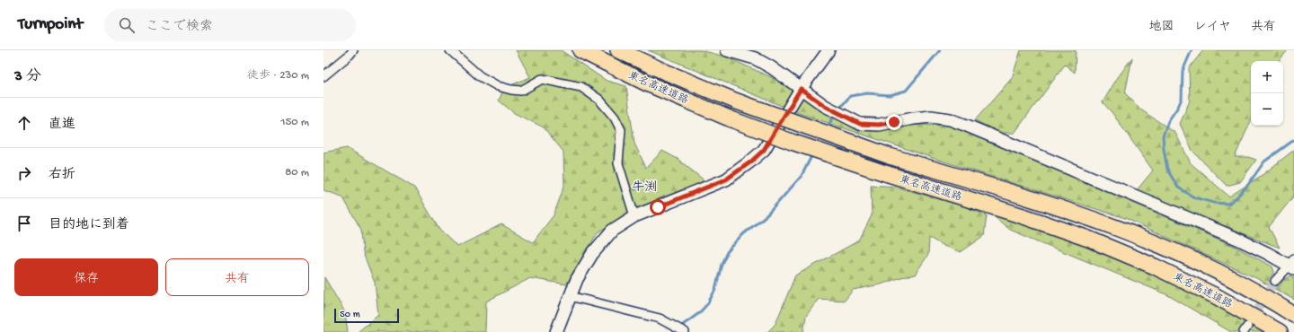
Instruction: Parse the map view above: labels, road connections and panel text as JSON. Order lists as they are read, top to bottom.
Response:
{
  "streets": {
    "highway": ["東名高速道路"]
  },
  "districts": ["牛渕"],
  "scale_bar": "50 m",
  "page": {
    "header": "Turnpoint",
    "search": "ここで検索",
    "nav": ["地図", "レイヤ", "共有"],
    "heading": ["3 分", "徒歩 · 230 m"],
    "map_buttons": ["+", "−"],
    "list": [
      ["直進", "150 m"],
      ["右折", "80 m"],
      "目的地に到着"
    ],
    "buttons": ["保存", "共有"],
    "scale": "50 m"
  }
}
